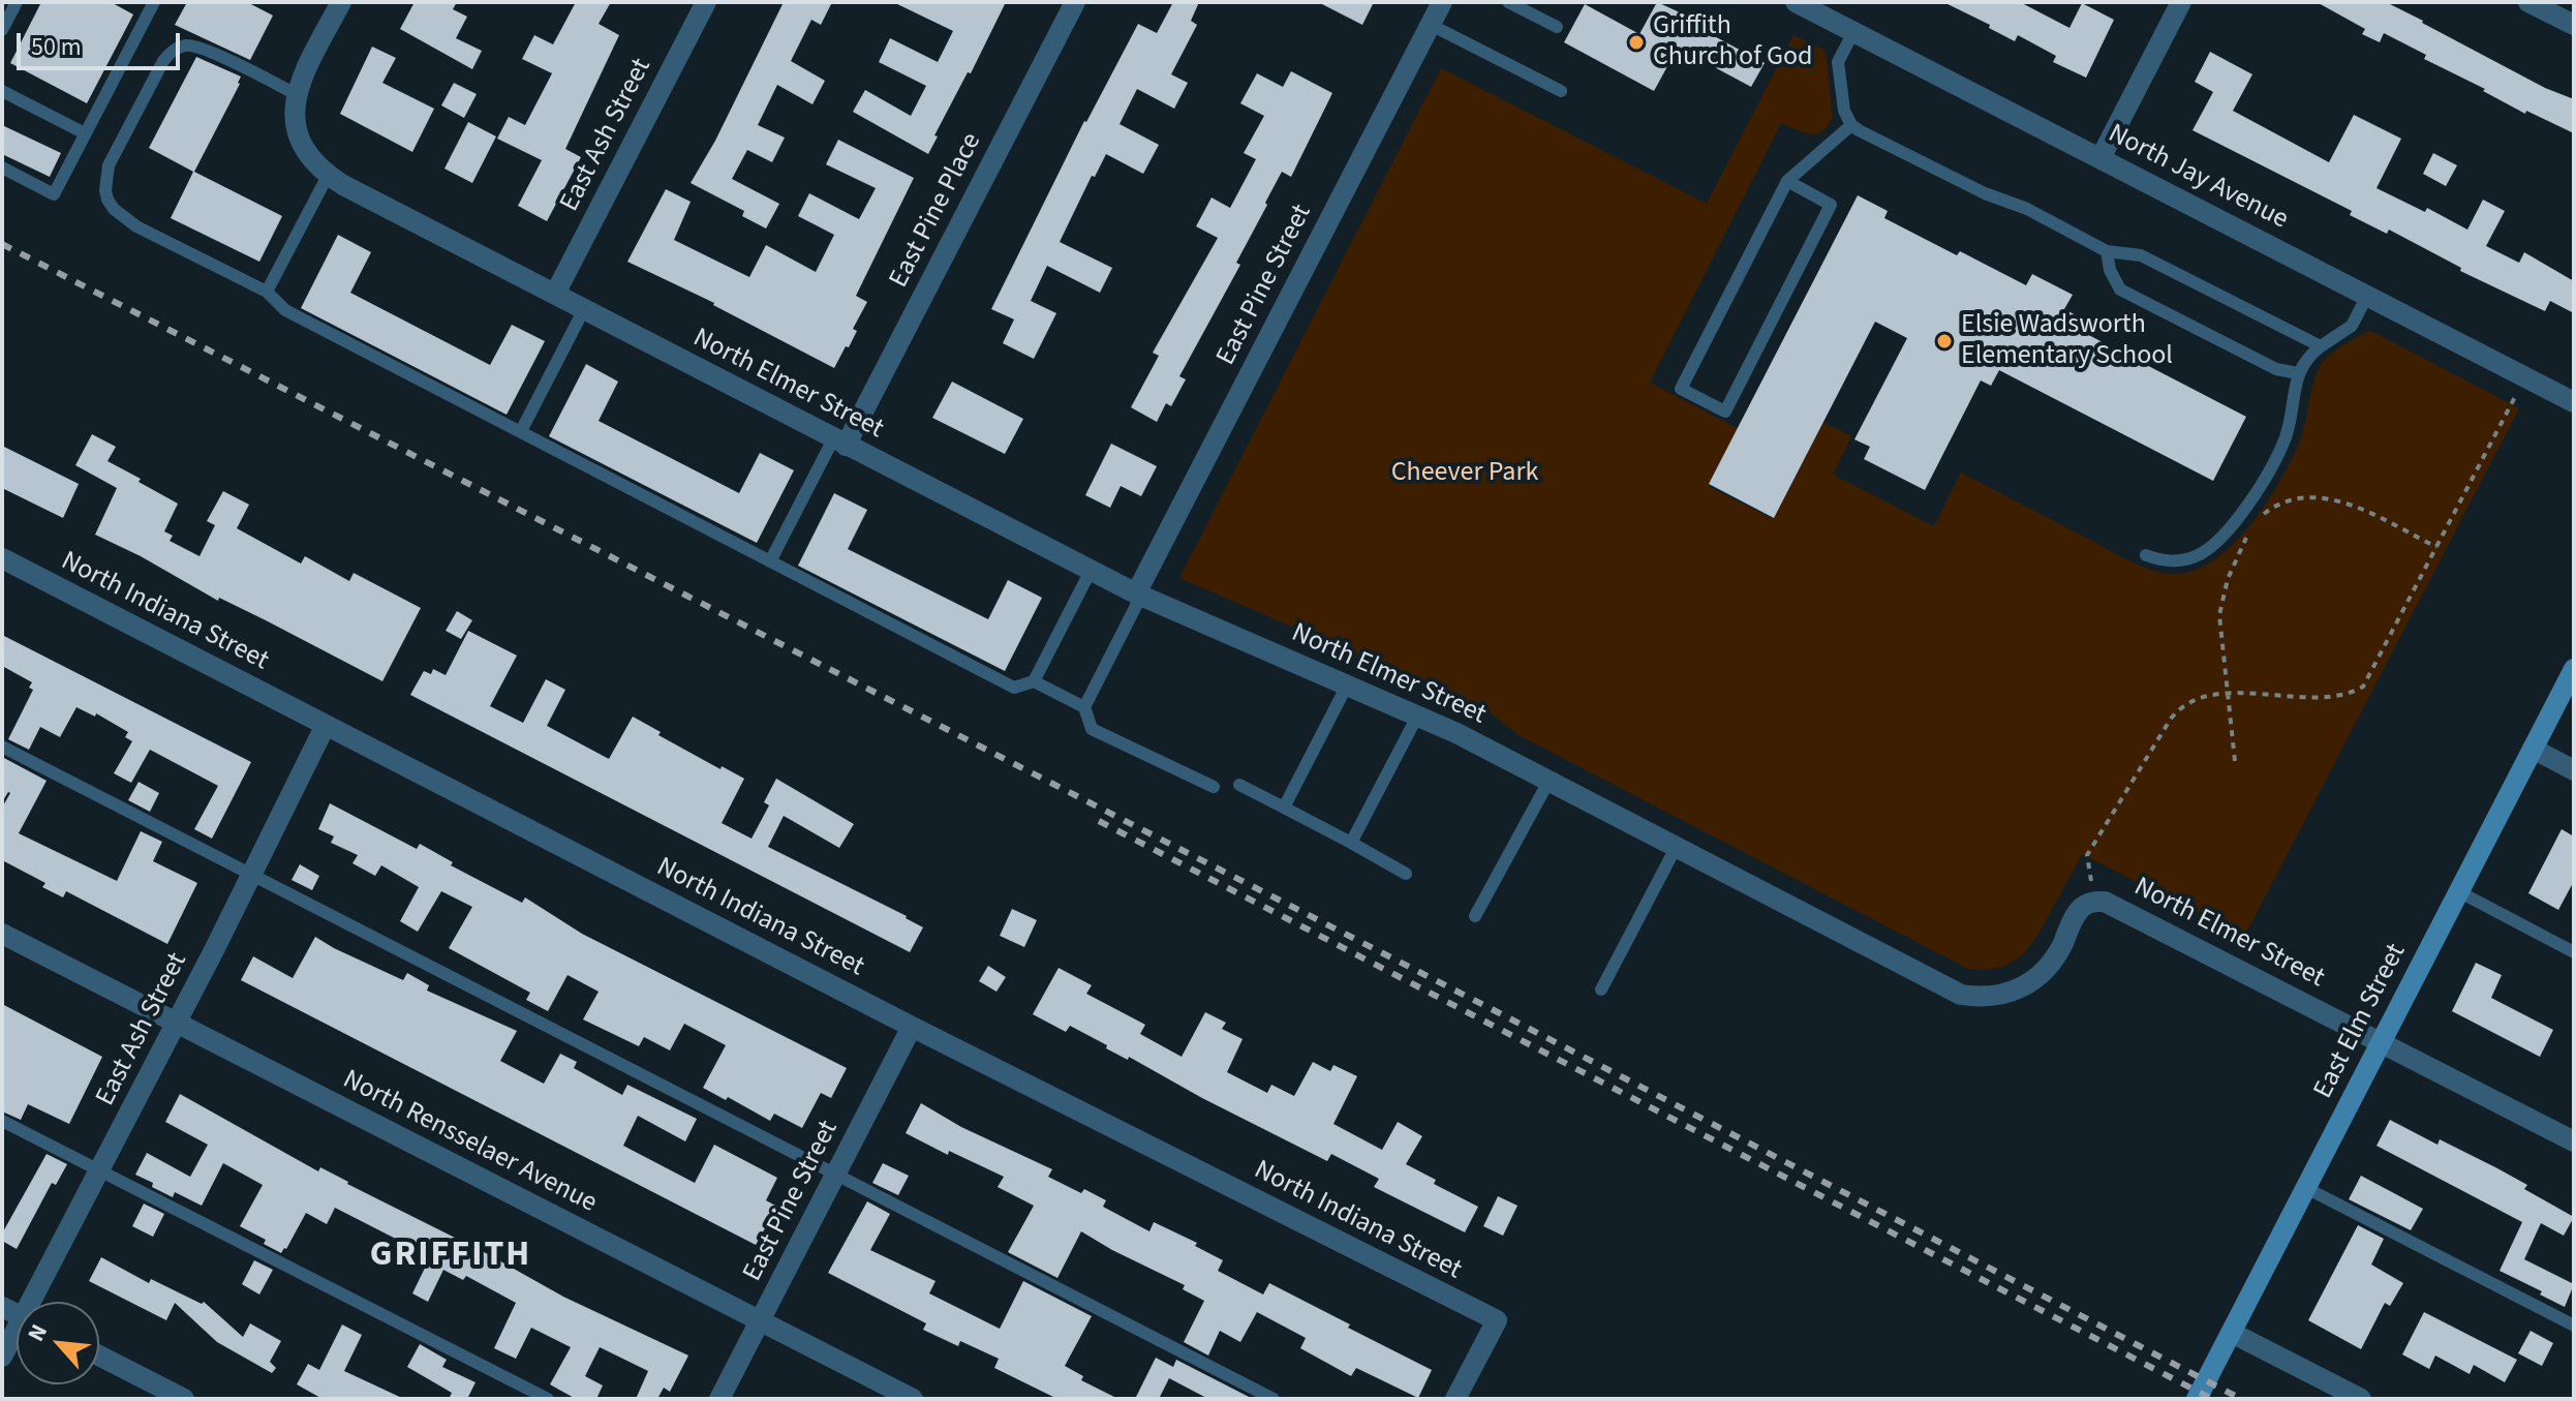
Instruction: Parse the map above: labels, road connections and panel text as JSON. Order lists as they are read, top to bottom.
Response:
{
  "streets": {
    "street": [
      "East Ash Street",
      "North Jay Avenue",
      "East Pine Place",
      "East Pine Street",
      "North Elmer Street",
      "North Indiana Street",
      "East Elm Street",
      "North Rensselaer Avenue"
    ]
  },
  "crossings": [
    ["East Ash Street", "North Elmer Street"],
    ["East Ash Street", "North Indiana Street"],
    ["East Ash Street", "North Rensselaer Avenue"],
    ["East Pine Place", "North Elmer Street"],
    ["East Pine Street", "North Elmer Street"],
    ["East Pine Street", "North Indiana Street"],
    ["East Pine Street", "North Rensselaer Avenue"],
    ["North Elmer Street", "East Elm Street"]
  ],
  "districts": ["GRIFFITH"],
  "parks": ["Cheever Park"],
  "places": ["Griffith Church of God", "Elsie Wadsworth Elementary School"],
  "scale_bar": "50 m",
  "north": "top left"
}
